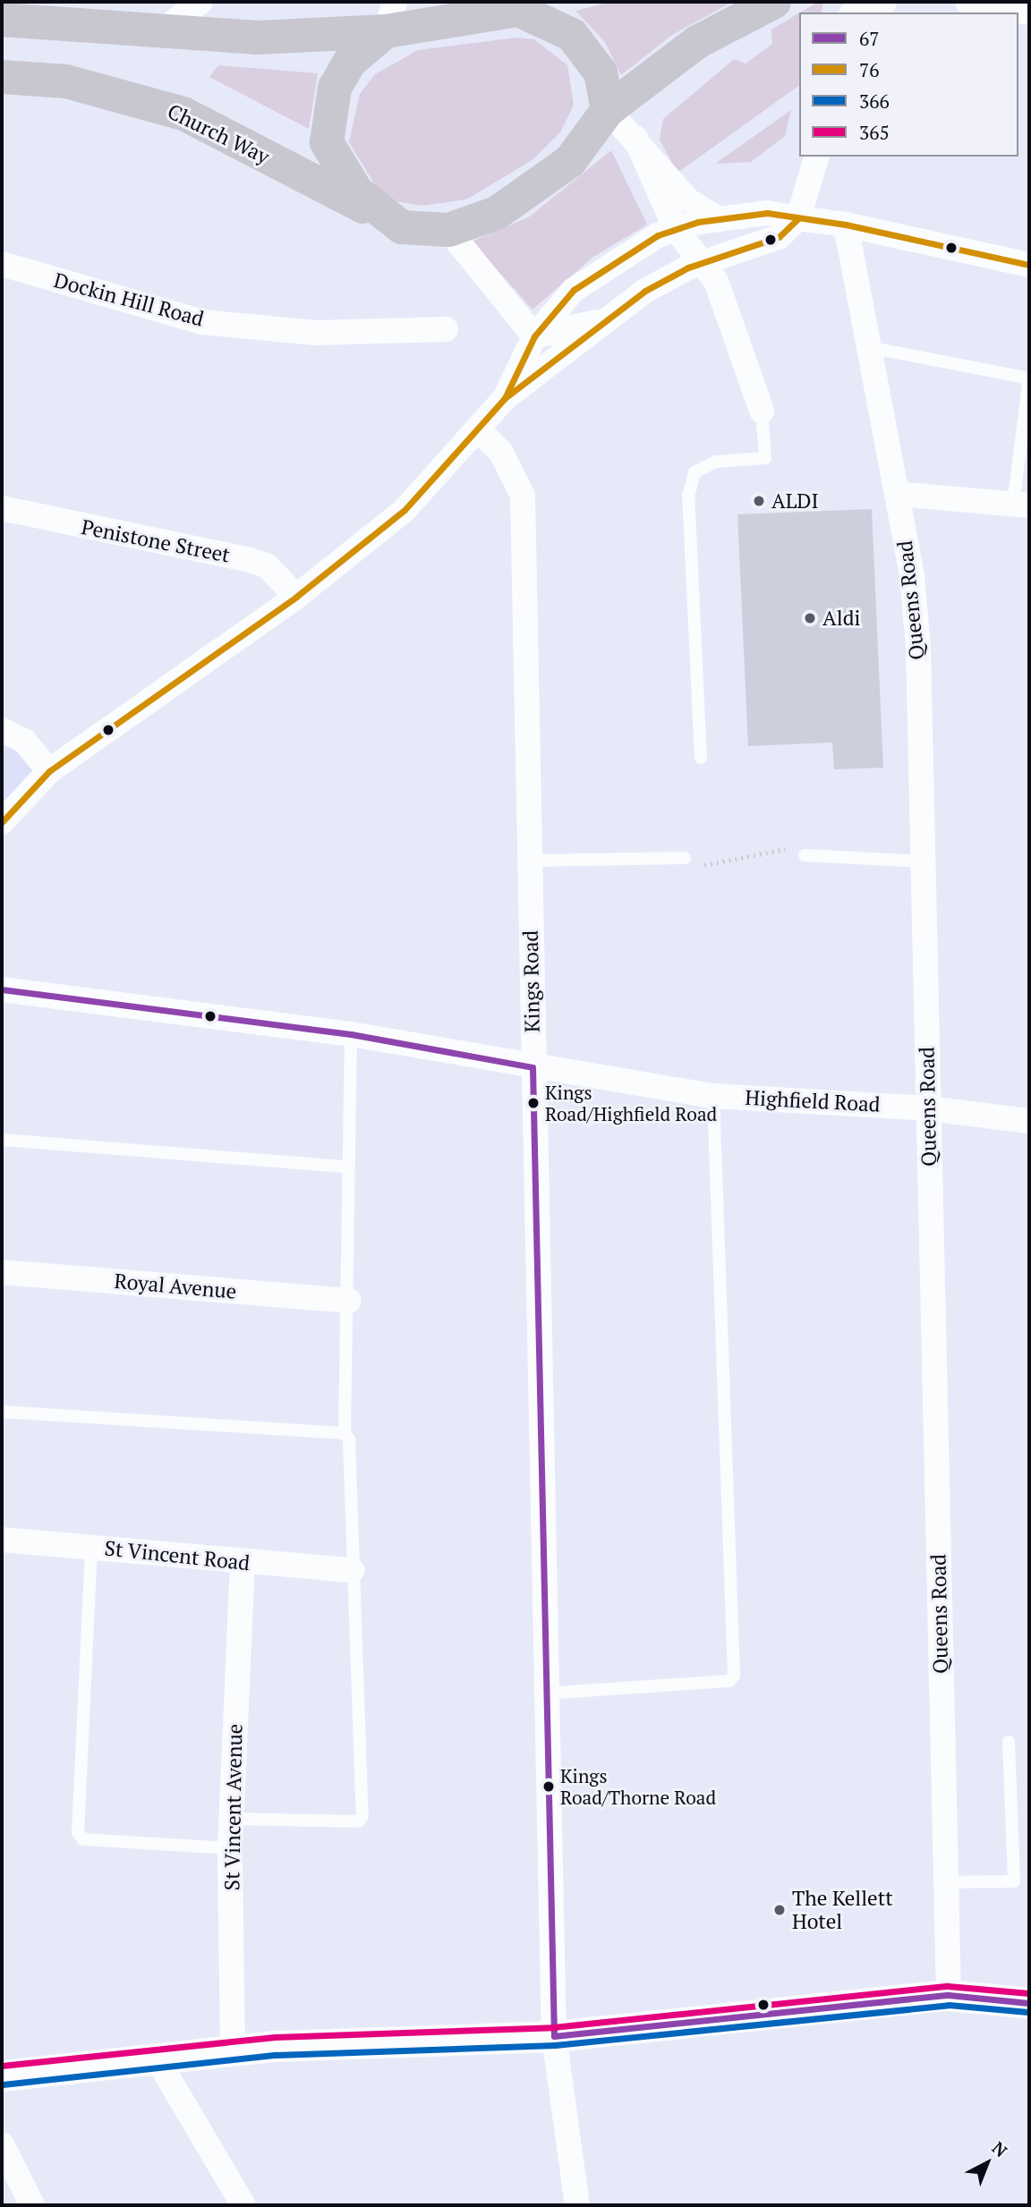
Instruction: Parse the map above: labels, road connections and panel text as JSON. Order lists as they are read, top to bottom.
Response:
{
  "streets": {
    "highway": ["Church Way"],
    "street": [
      "Dockin Hill Road",
      "Penistone Street",
      "Queens Road",
      "Kings Road",
      "Highfield Road",
      "Royal Avenue",
      "St Vincent Road",
      "St Vincent Avenue"
    ]
  },
  "crossings": [
    ["Queens Road", "Highfield Road"],
    ["Kings Road", "Highfield Road"],
    ["St Vincent Road", "St Vincent Avenue"]
  ],
  "places": [
    "ALDI",
    "Aldi",
    "Kings Road/Highfield Road",
    "Kings Road/Thorne Road",
    "The Kellett Hotel"
  ],
  "lines": [
    "transit line 76",
    "transit line 67",
    "transit line 365",
    "transit line 366"
  ],
  "legend": [
    "67",
    "76",
    "366",
    "365"
  ],
  "north": "top right"
}
